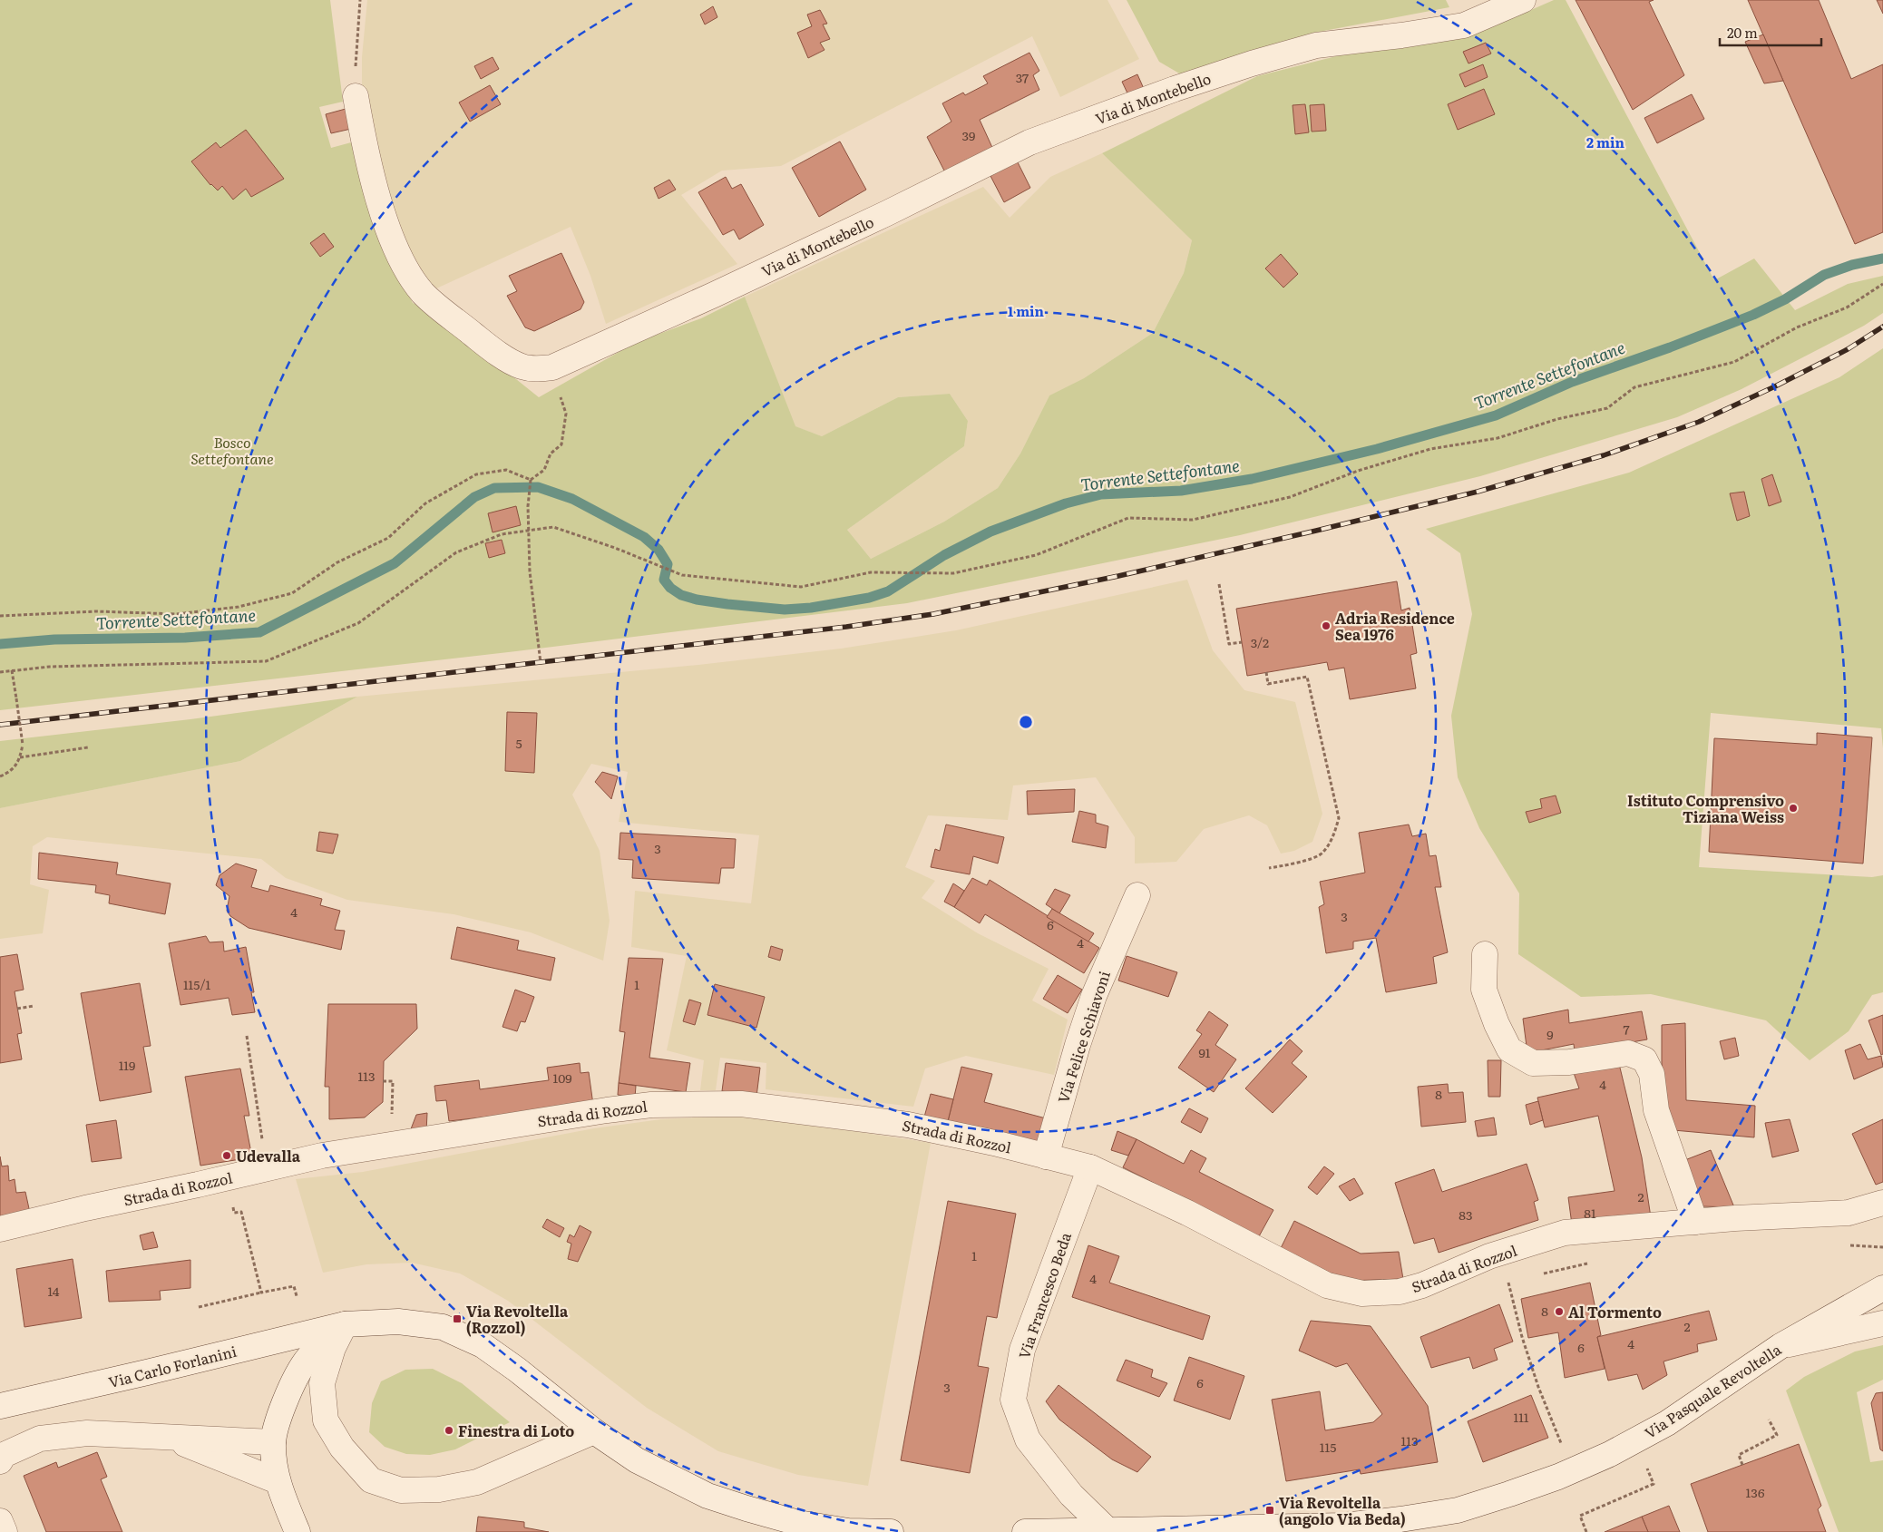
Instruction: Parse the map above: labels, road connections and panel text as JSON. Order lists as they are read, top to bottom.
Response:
{
  "streets": {
    "street": [
      "Via di Montebello",
      "Via Felice Schiavoni",
      "Strada di Rozzol",
      "Via Francesco Beda",
      "Via Carlo Forlanini",
      "Via Pasquale Revoltella"
    ]
  },
  "crossings": [
    ["Via Felice Schiavoni", "Strada di Rozzol"],
    ["Strada di Rozzol", "Via Francesco Beda"],
    ["Via Francesco Beda", "Via Pasquale Revoltella"]
  ],
  "water": ["Torrente Settefontane"],
  "parks": ["Bosco Settefontane"],
  "places": {
    "other": [
      "Adria Residence Sea 1976",
      "Istituto Comprensivo Tiziana Weiss",
      "Udevalla",
      "Al Tormento",
      "Finestra di Loto"
    ],
    "transit": ["Via Revoltella (Rozzol)", "Via Revoltella (angolo Via Beda)"]
  },
  "house_numbers": [
    "37",
    "39",
    "3/2",
    "5",
    "3",
    "4",
    "3",
    "6",
    "4",
    "115/1",
    "1",
    "7",
    "9",
    "91",
    "119",
    "113",
    "109",
    "4",
    "8",
    "2",
    "81",
    "83",
    "1",
    "4",
    "14",
    "8",
    "2",
    "4",
    "6",
    "6",
    "3",
    "111",
    "113",
    "115",
    "136"
  ],
  "scale_bar": "20 m",
  "rings": ["2 min", "1 min"]
}
